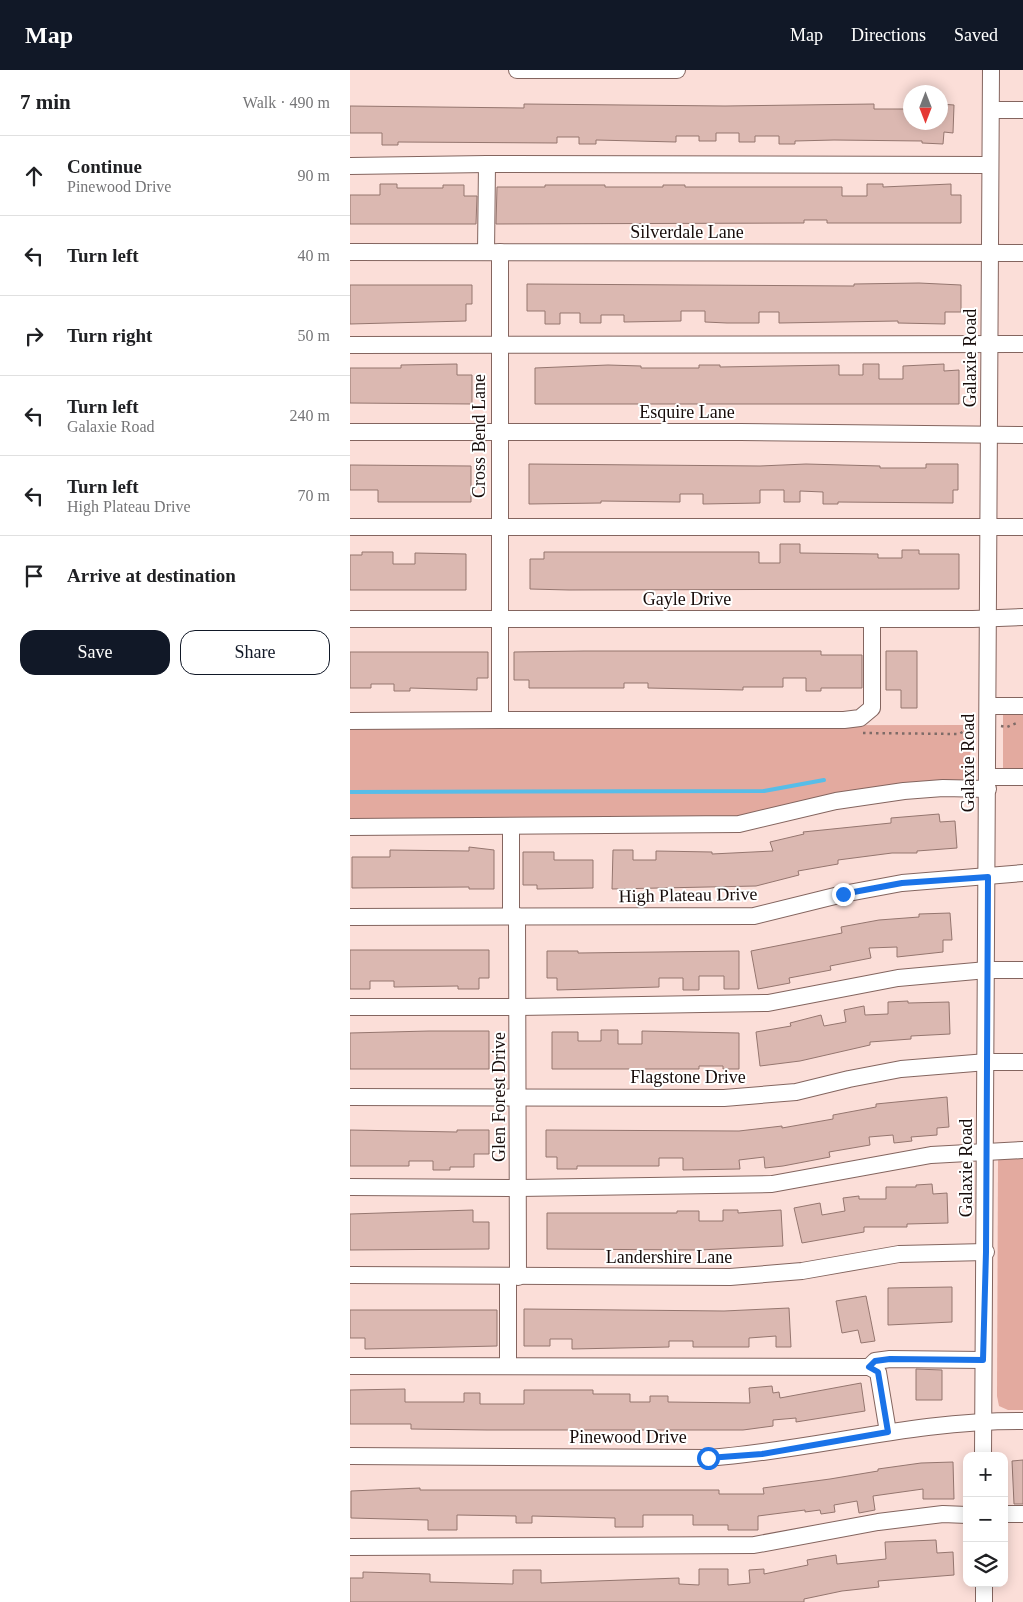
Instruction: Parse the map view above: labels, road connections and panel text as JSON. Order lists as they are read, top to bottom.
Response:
{
  "streets": {
    "street": [
      "Silverdale Lane",
      "Galaxie Road",
      "Esquire Lane",
      "Cross Bend Lane",
      "Gayle Drive",
      "High Plateau Drive",
      "Flagstone Drive",
      "Glen Forest Drive",
      "Landershire Lane",
      "Pinewood Drive"
    ]
  },
  "crossings": [
    ["Silverdale Lane", "Galaxie Road"],
    ["Silverdale Lane", "Cross Bend Lane"],
    ["Galaxie Road", "Esquire Lane"],
    ["Galaxie Road", "Gayle Drive"],
    ["Galaxie Road", "High Plateau Drive"],
    ["Galaxie Road", "Flagstone Drive"],
    ["Galaxie Road", "Landershire Lane"],
    ["Galaxie Road", "Pinewood Drive"],
    ["Esquire Lane", "Cross Bend Lane"],
    ["Cross Bend Lane", "Gayle Drive"],
    ["High Plateau Drive", "Glen Forest Drive"],
    ["Flagstone Drive", "Glen Forest Drive"],
    ["Glen Forest Drive", "Landershire Lane"]
  ],
  "north": "bottom",
  "page": {
    "header": "Map",
    "nav": ["Map", "Directions", "Saved"],
    "heading": ["7 min", "Walk · 490 m"],
    "list": [
      ["Continue", "Pinewood Drive", "90 m"],
      ["Turn left", "40 m"],
      ["Turn right", "50 m"],
      ["Turn left", "Galaxie Road", "240 m"],
      ["Turn left", "High Plateau Drive", "70 m"],
      "Arrive at destination"
    ],
    "buttons": ["Save", "Share"],
    "map_buttons": ["+", "−"]
  }
}
